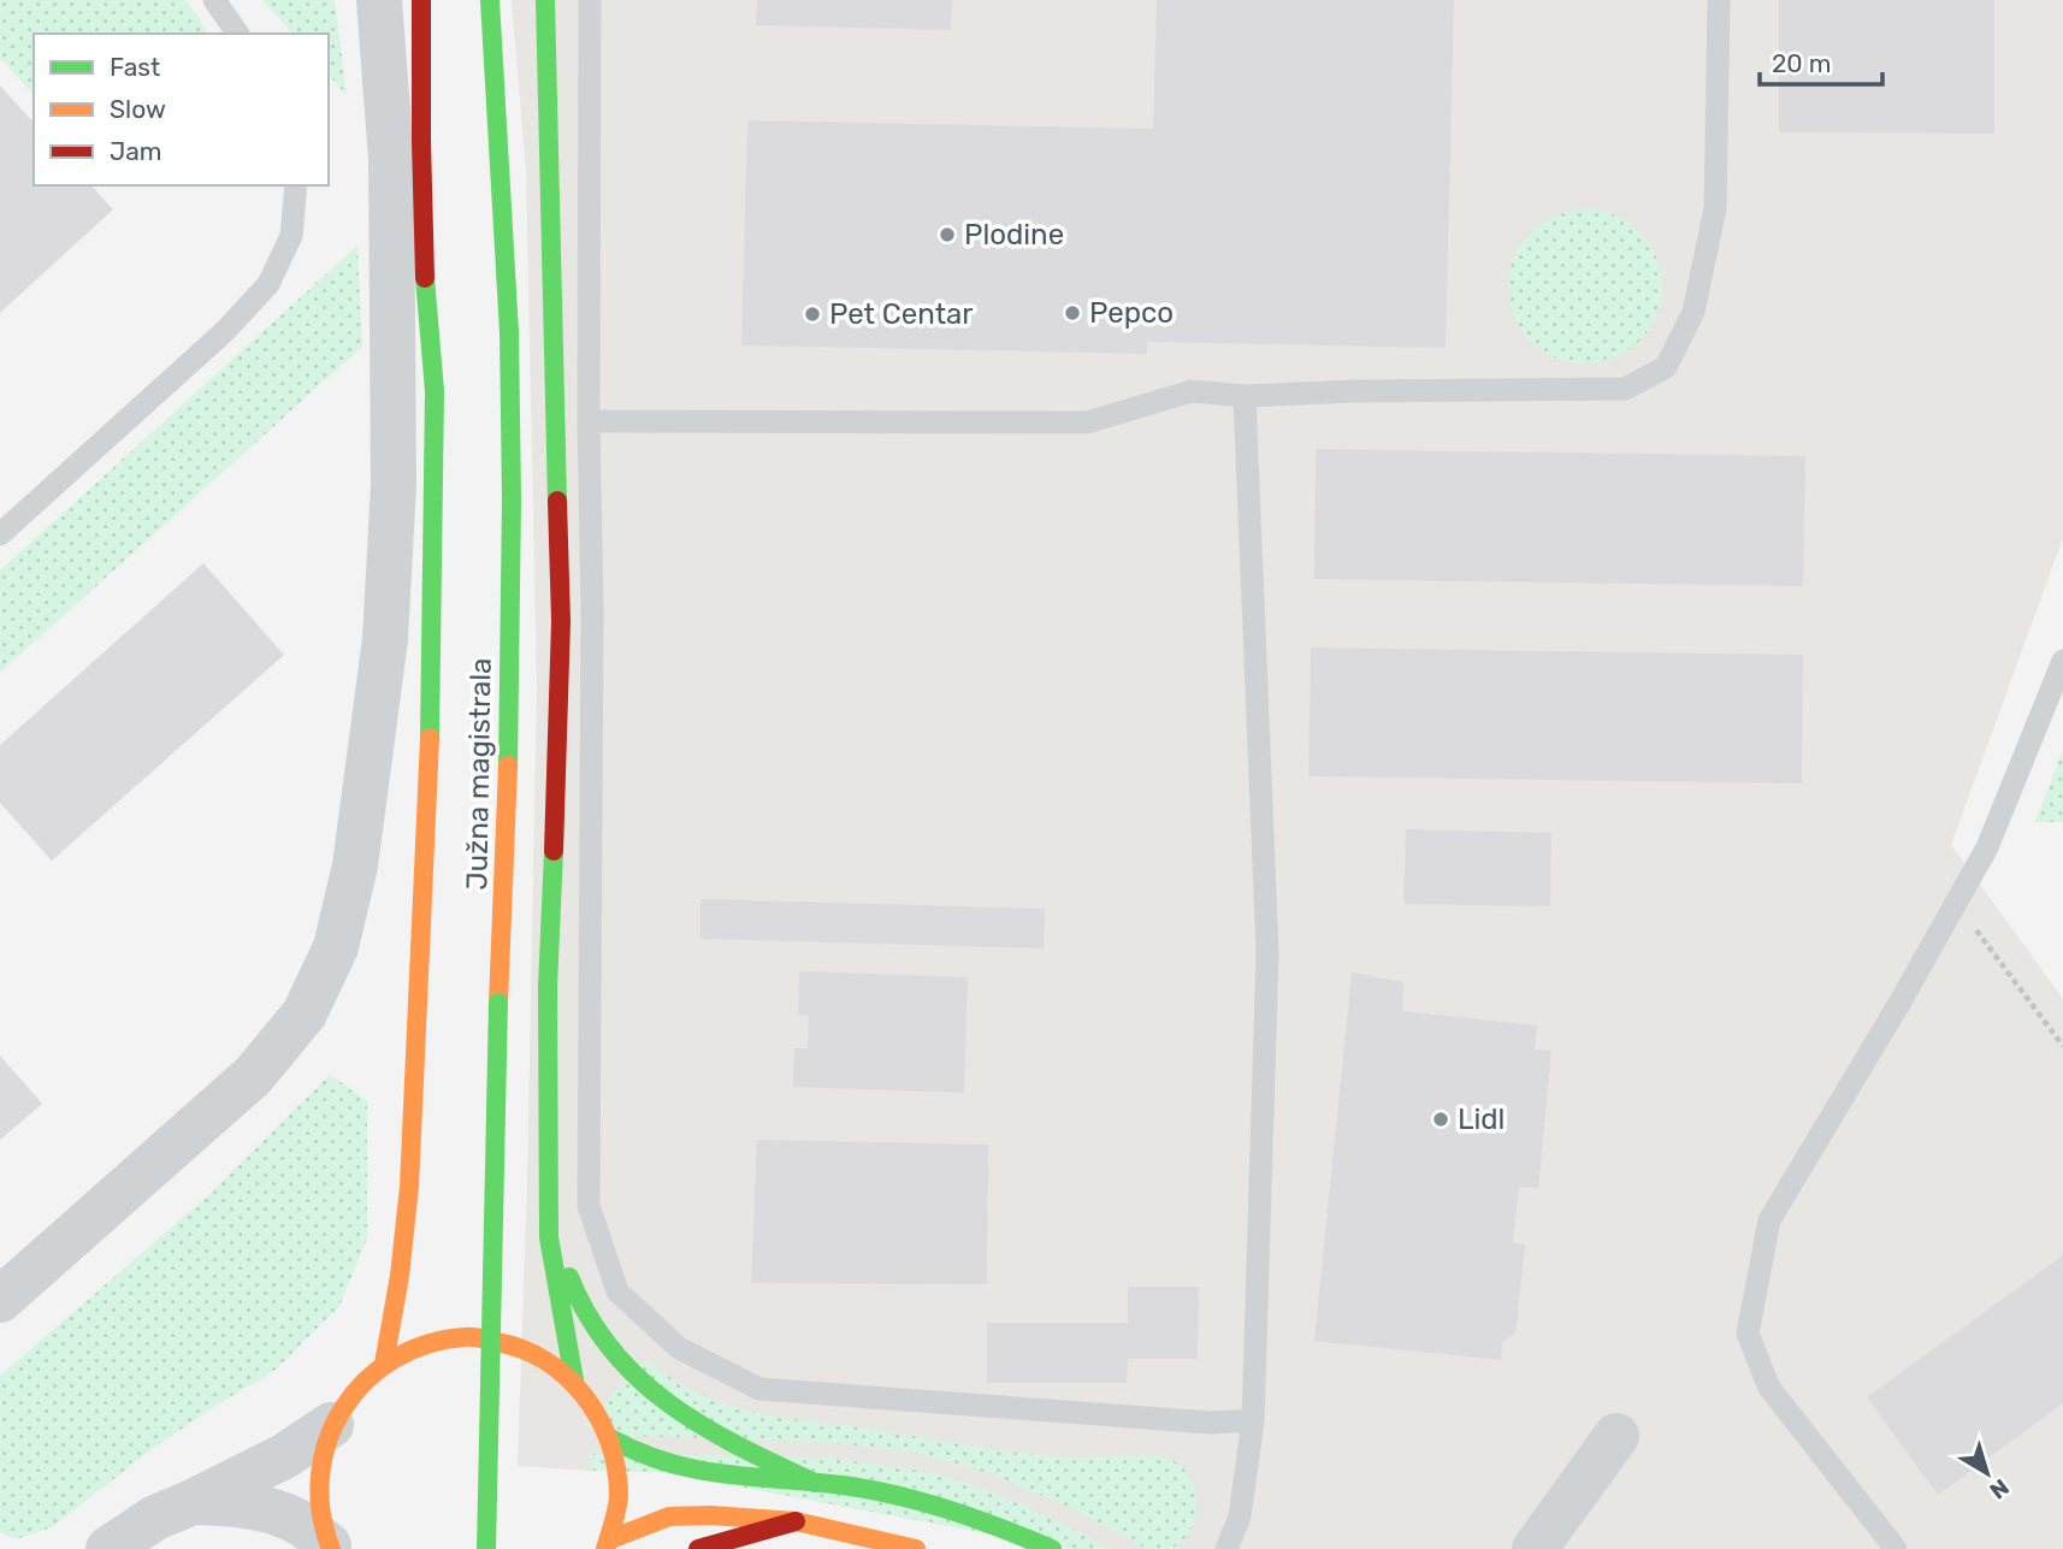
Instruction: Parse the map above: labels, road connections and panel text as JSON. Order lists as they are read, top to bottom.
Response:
{
  "streets": {
    "main road": ["Južna magistrala"]
  },
  "places": [
    "Plodine",
    "Pepco",
    "Pet Centar",
    "Lidl"
  ],
  "legend": ["Fast", "Slow", "Jam"],
  "scale_bar": "20 m",
  "north": "bottom right"
}
